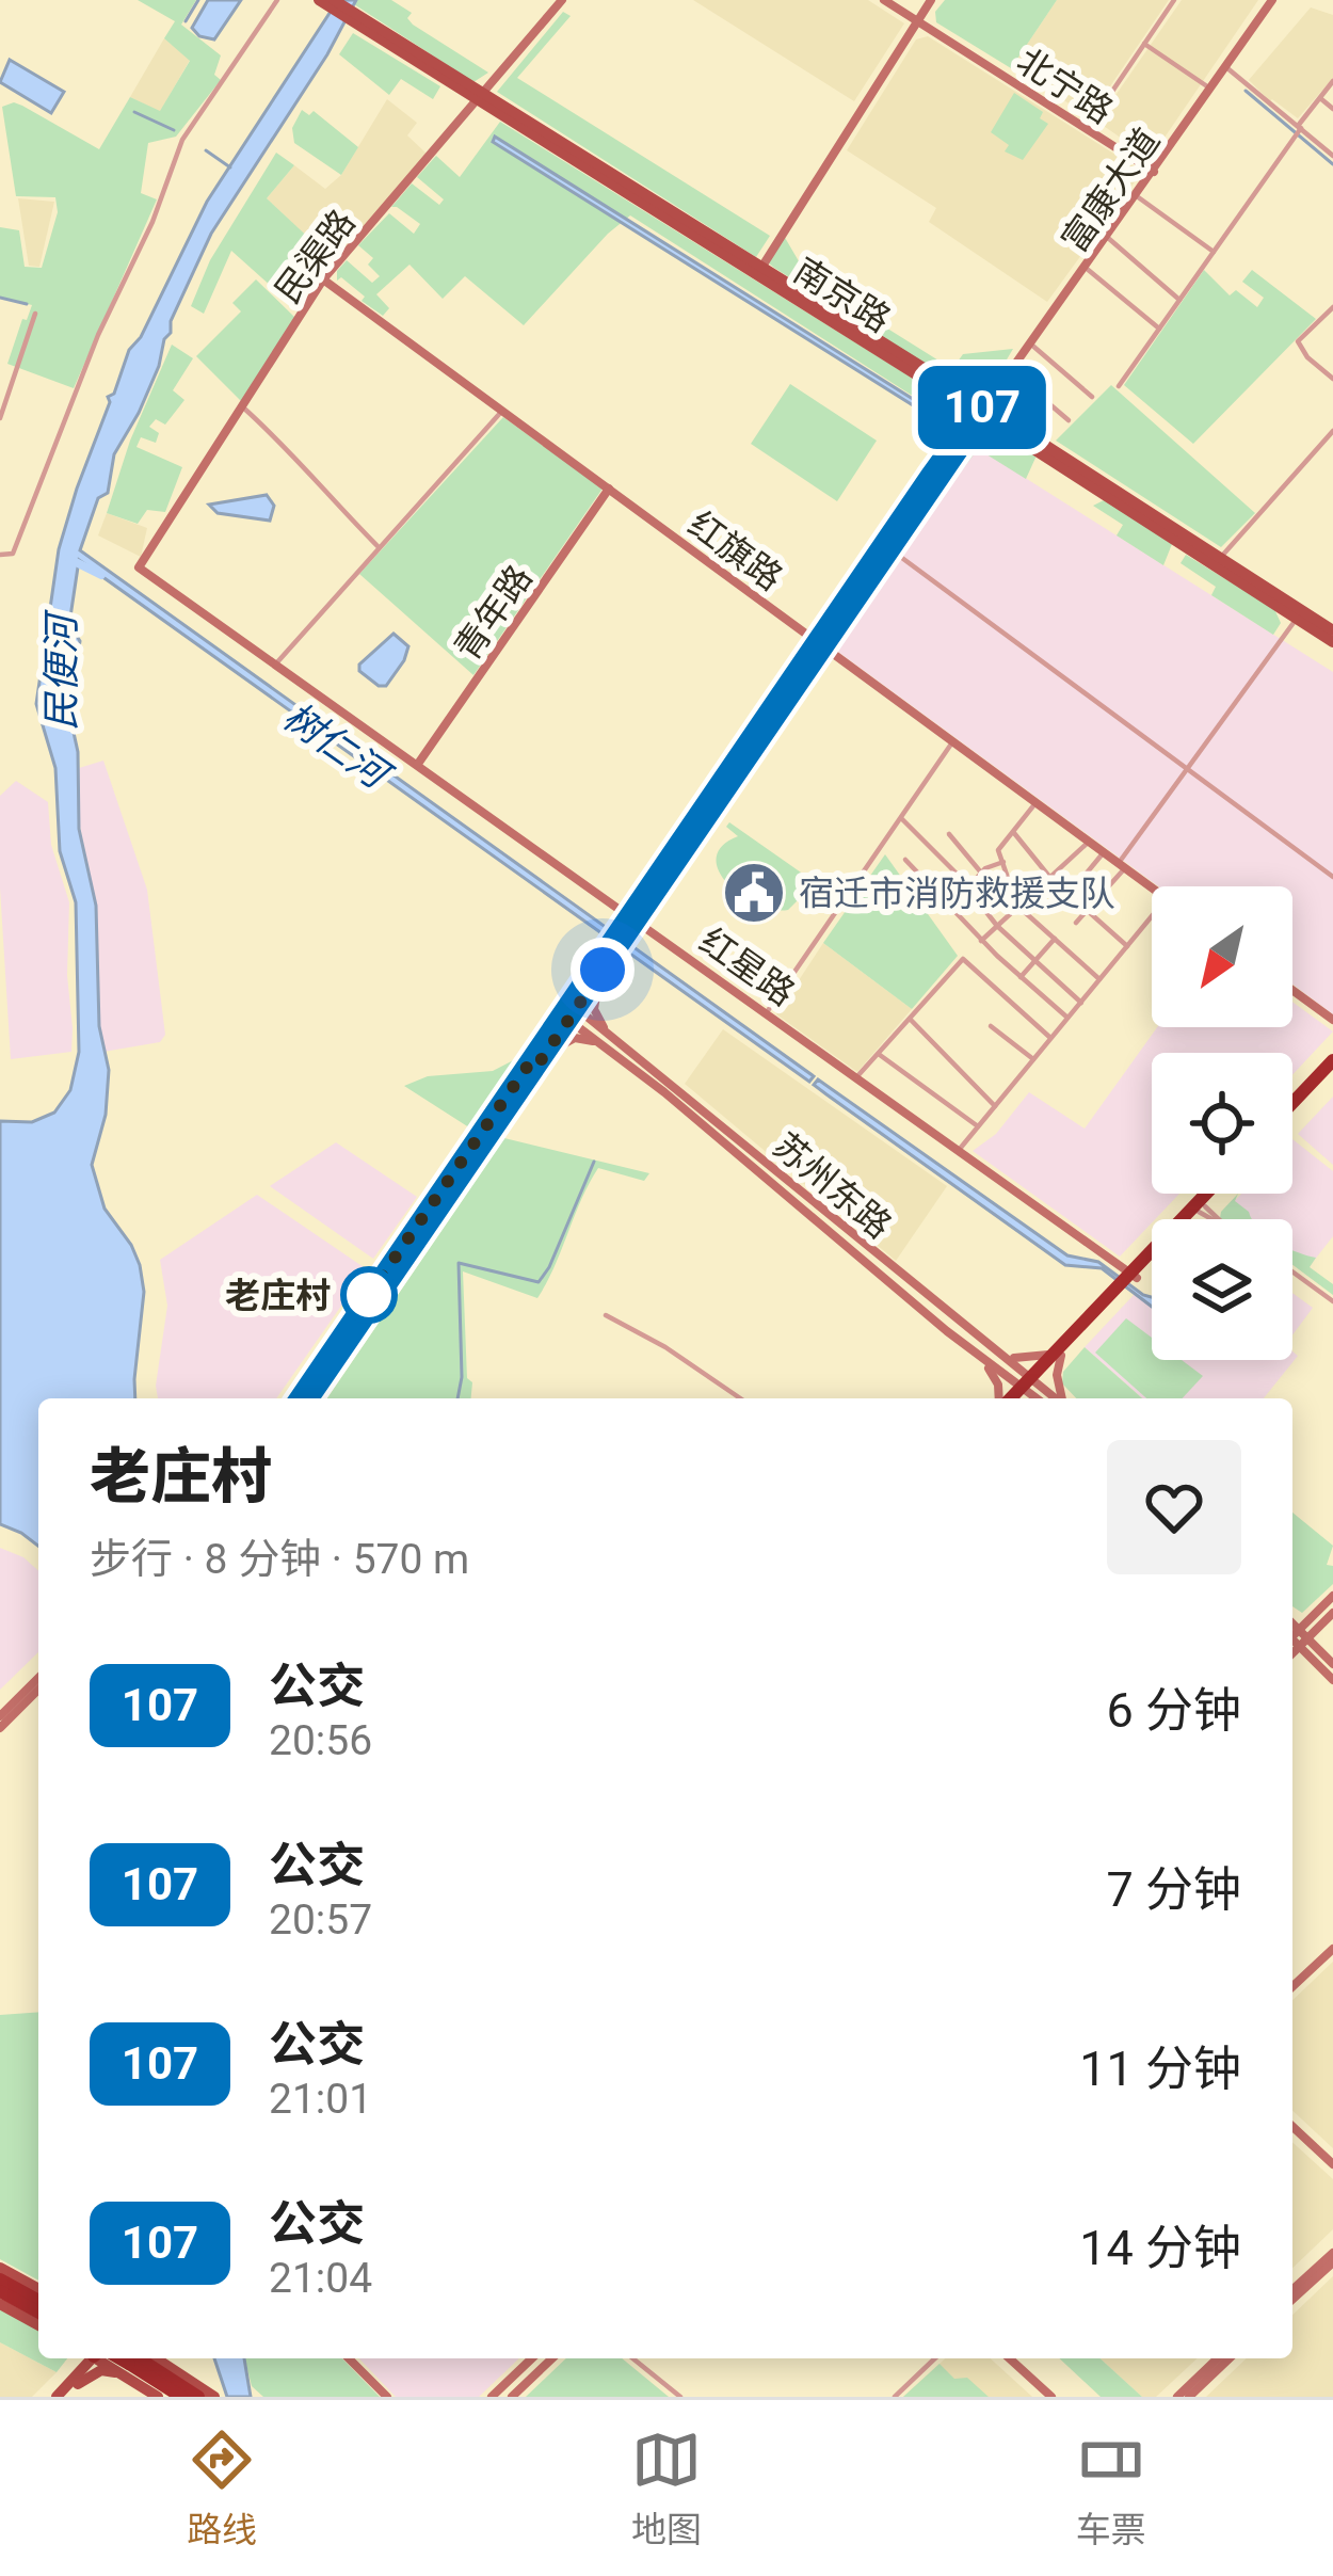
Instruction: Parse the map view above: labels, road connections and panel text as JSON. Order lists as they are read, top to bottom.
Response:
{
  "streets": {
    "main road": ["南京路"],
    "street": [
      "北宁路",
      "富康大道",
      "民渠路",
      "红旗路",
      "青年路",
      "红星路",
      "苏州东路"
    ]
  },
  "crossings": [
    ["北宁路", "富康大道"],
    ["富康大道", "南京路"],
    ["富康大道", "红旗路"],
    ["富康大道", "红星路"],
    ["富康大道", "苏州东路"],
    ["民渠路", "南京路"],
    ["民渠路", "红旗路"],
    ["民渠路", "红星路"],
    ["红旗路", "青年路"],
    ["青年路", "红星路"]
  ],
  "water": ["民便河", "树仁河"],
  "places": {
    "public building": ["宿迁市消防救援支队"],
    "other": ["老庄村"]
  },
  "lines": ["bus line 107"],
  "north": "bottom left",
  "page": {
    "on_map": "107",
    "heading": ["老庄村", "步行 · 8 分钟 · 570 m"],
    "list": [
      {
        "mark": "107",
        "name": "公交",
        "note": "20:56",
        "value": "6 分钟"
      },
      {
        "mark": "107",
        "name": "公交",
        "note": "20:57",
        "value": "7 分钟"
      },
      {
        "mark": "107",
        "name": "公交",
        "note": "21:01",
        "value": "11 分钟"
      },
      {
        "mark": "107",
        "name": "公交",
        "note": "21:04",
        "value": "14 分钟"
      }
    ],
    "tabs": ["路线", "地图", "车票"]
  }
}
